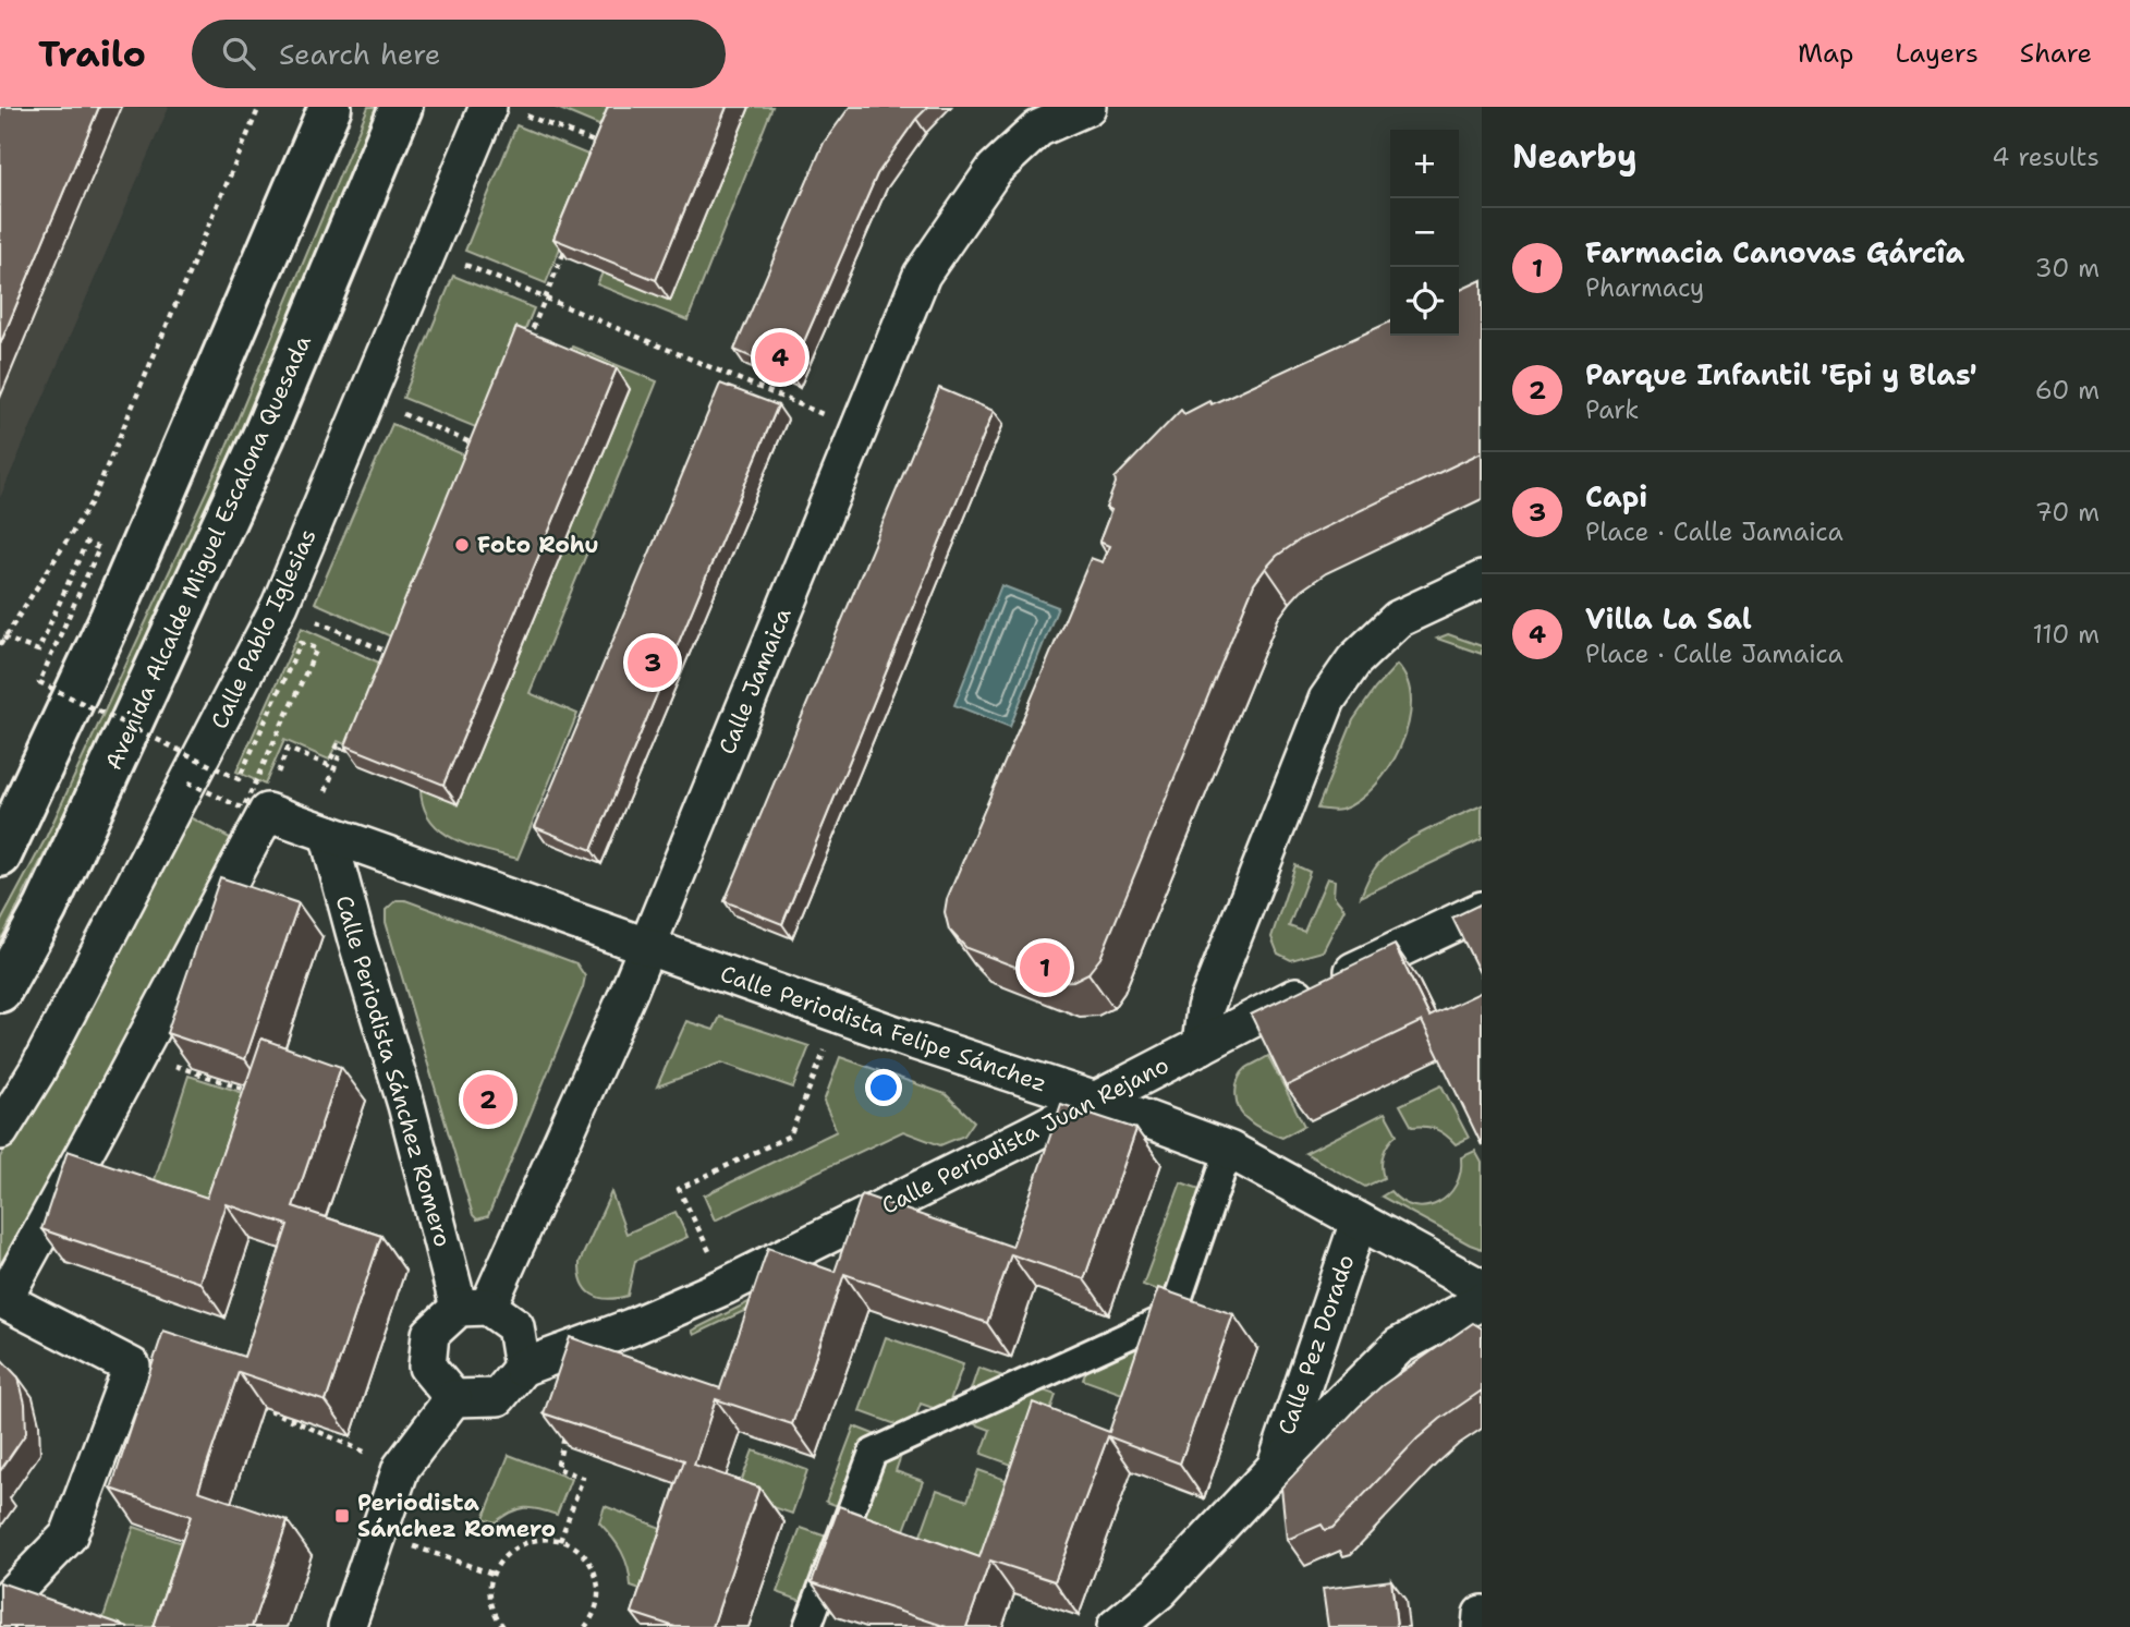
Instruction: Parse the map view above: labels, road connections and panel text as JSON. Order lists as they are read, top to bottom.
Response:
{
  "streets": {
    "main road": ["Avenida Alcalde Miguel Escalona Quesada"],
    "street": [
      "Calle Pablo Iglesias",
      "Calle Jamaica",
      "Calle Periodista Felipe Sánchez",
      "Calle Periodista Sánchez Romero",
      "Calle Periodista Juan Rejano",
      "Calle Pez Dorado"
    ]
  },
  "crossings": [
    ["Calle Jamaica", "Calle Periodista Felipe Sánchez"],
    ["Calle Jamaica", "Calle Periodista Sánchez Romero"],
    ["Calle Jamaica", "Calle Periodista Juan Rejano"],
    ["Calle Periodista Felipe Sánchez", "Calle Periodista Sánchez Romero"],
    ["Calle Periodista Felipe Sánchez", "Calle Periodista Juan Rejano"],
    ["Calle Periodista Felipe Sánchez", "Calle Pez Dorado"],
    ["Calle Periodista Sánchez Romero", "Calle Periodista Juan Rejano"]
  ],
  "places": {
    "other": ["Foto Rohu"],
    "transit": ["Periodista Sánchez Romero"]
  },
  "page": {
    "header": "Trailo",
    "search": "Search here",
    "nav": ["Map", "Layers", "Share"],
    "heading": ["Nearby", "4 results"],
    "map_buttons": ["+", "−"],
    "list": [
      {
        "mark": "1",
        "name": "Farmacia Canovas Gárcîa",
        "note": "Pharmacy",
        "value": "30 m"
      },
      {
        "mark": "2",
        "name": "Parque Infantil 'Epi y Blas'",
        "note": "Park",
        "value": "60 m"
      },
      {
        "mark": "3",
        "name": "Capi",
        "note": "Place · Calle Jamaica",
        "value": "70 m"
      },
      {
        "mark": "4",
        "name": "Villa La Sal",
        "note": "Place · Calle Jamaica",
        "value": "110 m"
      }
    ],
    "pins": [
      "4",
      "3",
      "1",
      "2"
    ]
  }
}
